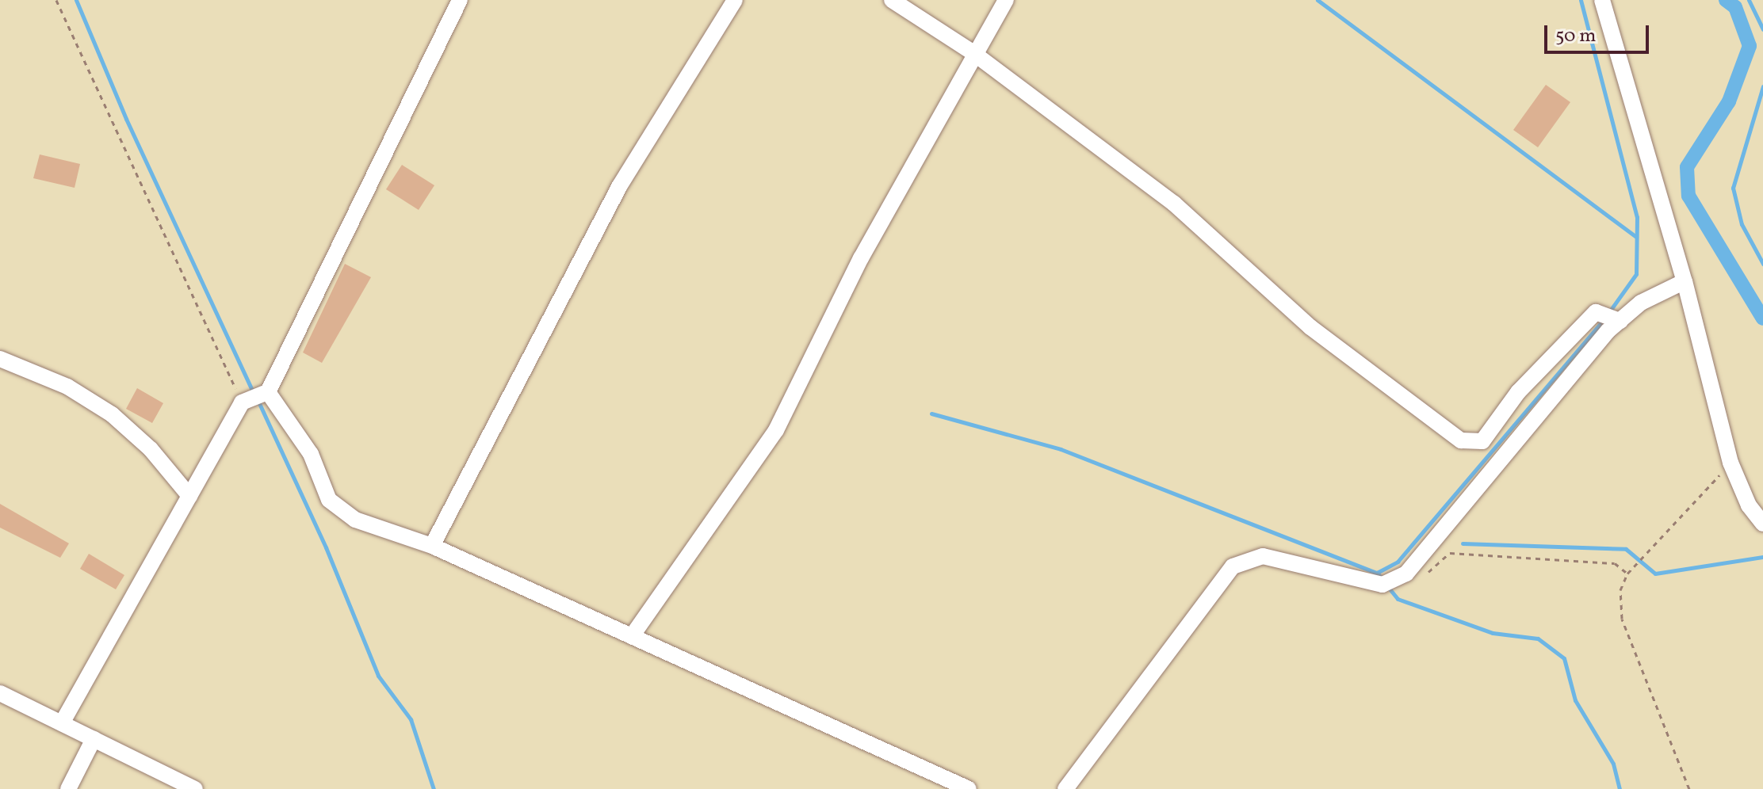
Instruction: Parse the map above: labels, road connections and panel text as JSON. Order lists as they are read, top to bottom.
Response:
{
  "scale_bar": "50 m"
}
